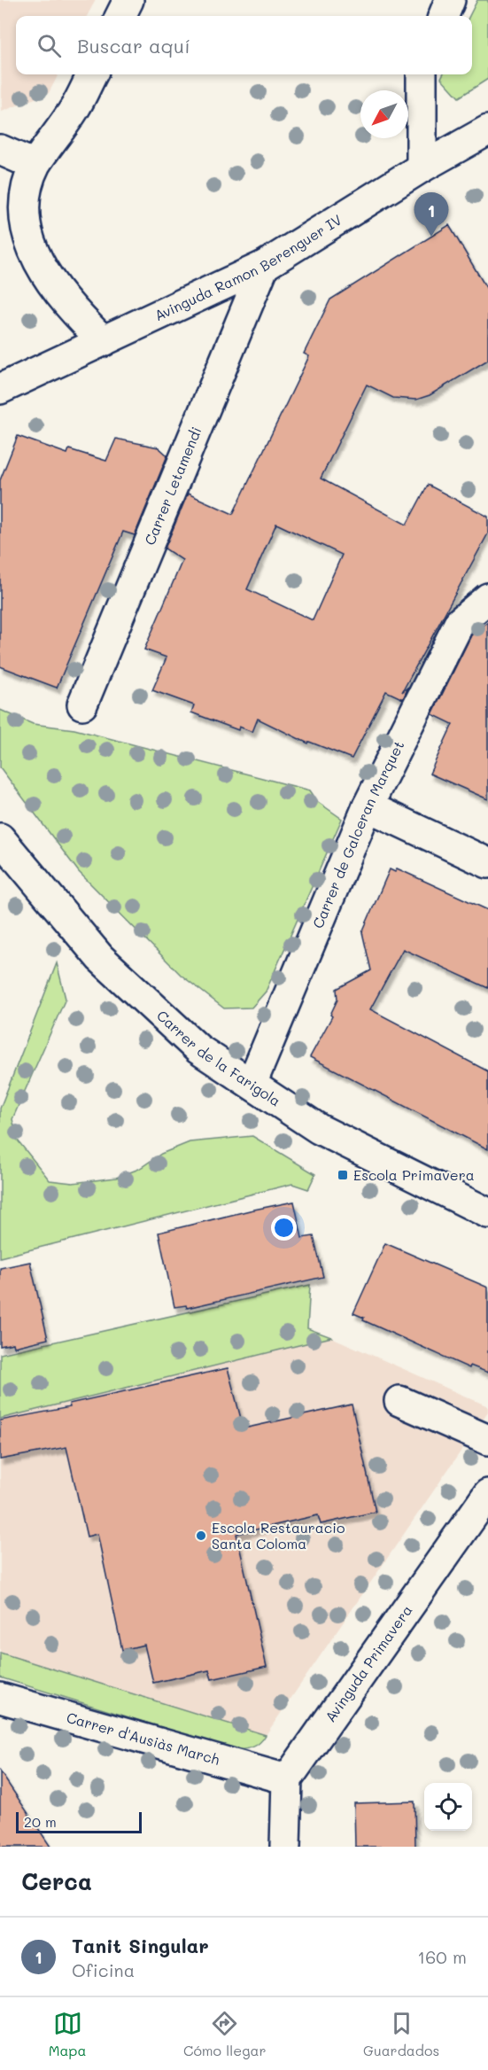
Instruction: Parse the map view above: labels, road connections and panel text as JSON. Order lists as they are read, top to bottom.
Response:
{
  "streets": {
    "street": [
      "Avinguda Ramon Berenguer IV",
      "Carrer Letamendi",
      "Carrer de Galceran Marquet",
      "Carrer de la Farigola",
      "Avinguda Primavera",
      "Carrer d'Ausiàs March"
    ]
  },
  "crossings": [
    ["Avinguda Ramon Berenguer IV", "Carrer Letamendi"],
    ["Carrer de Galceran Marquet", "Carrer de la Farigola"],
    ["Avinguda Primavera", "Carrer d'Ausiàs March"]
  ],
  "places": {
    "transit": ["Escola Primavera"],
    "other": ["Escola Restauracio Santa Coloma"]
  },
  "scale_bar": "20 m",
  "north": "bottom left",
  "page": {
    "search": "Buscar aquí",
    "pins": "1",
    "scale": "20 m",
    "heading": "Cerca",
    "list": [
      {
        "mark": "1",
        "name": "Tanit Singular",
        "note": "Oficina",
        "value": "160 m"
      }
    ],
    "nav": ["Mapa", "Cómo llegar", "Guardados"]
  }
}
